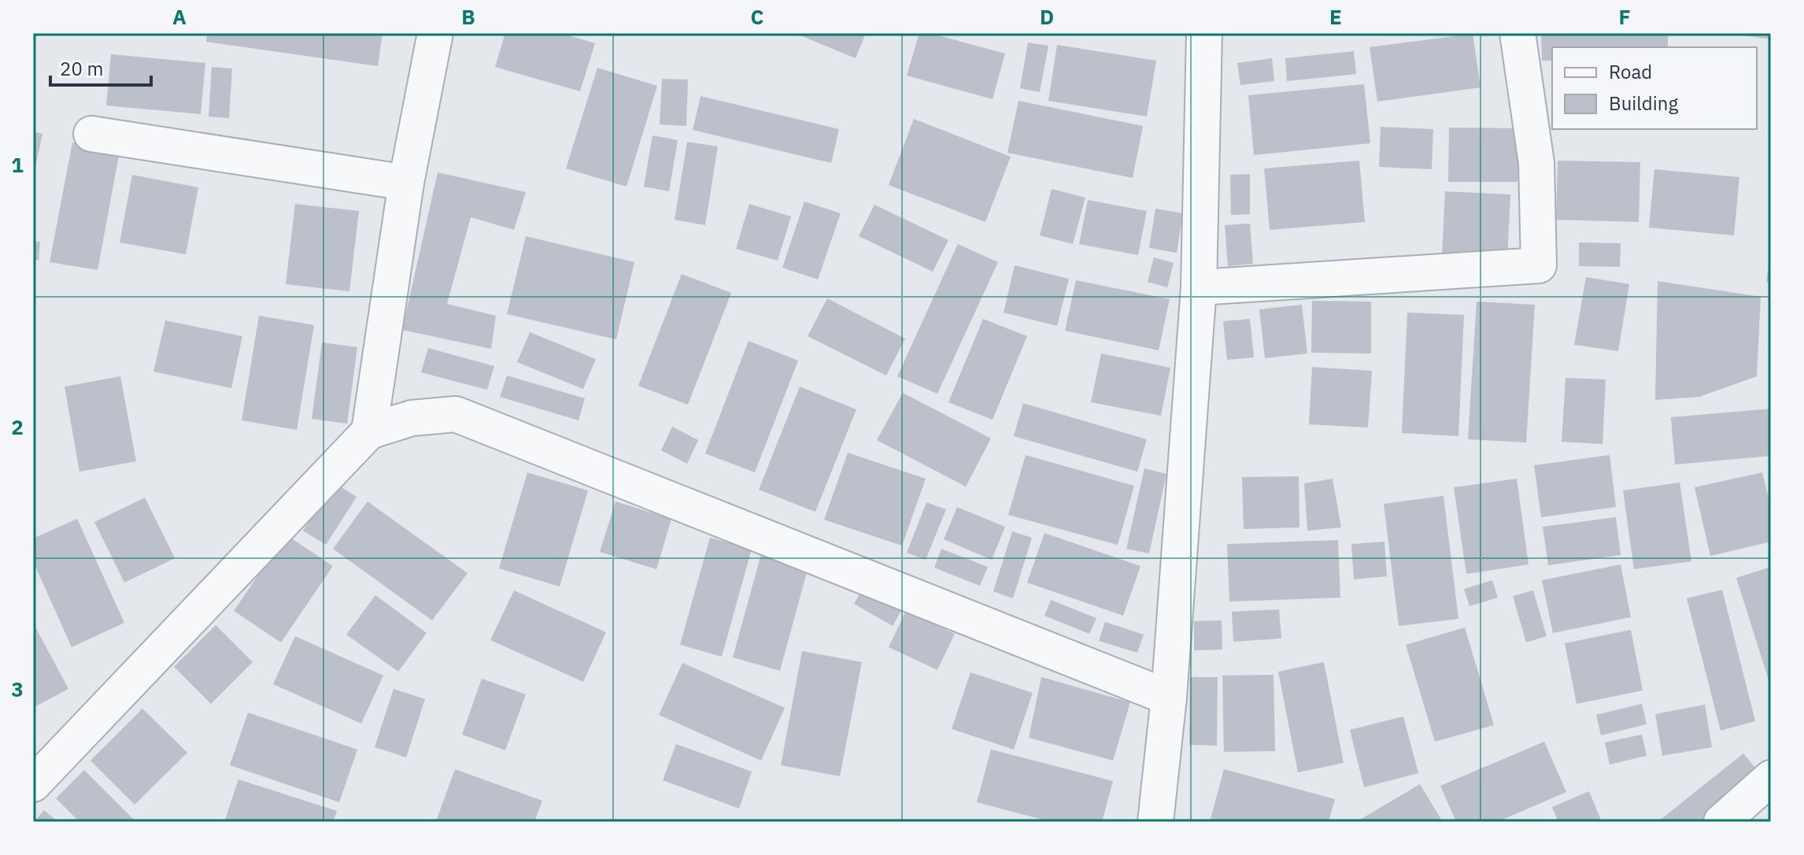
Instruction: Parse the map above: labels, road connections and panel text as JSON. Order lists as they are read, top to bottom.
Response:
{
  "legend": ["Road", "Building"],
  "scale_bar": "20 m",
  "grid": {
    "columns": [
      "A",
      "B",
      "C",
      "D",
      "E",
      "F"
    ],
    "rows": ["1", "2", "3"]
  }
}
